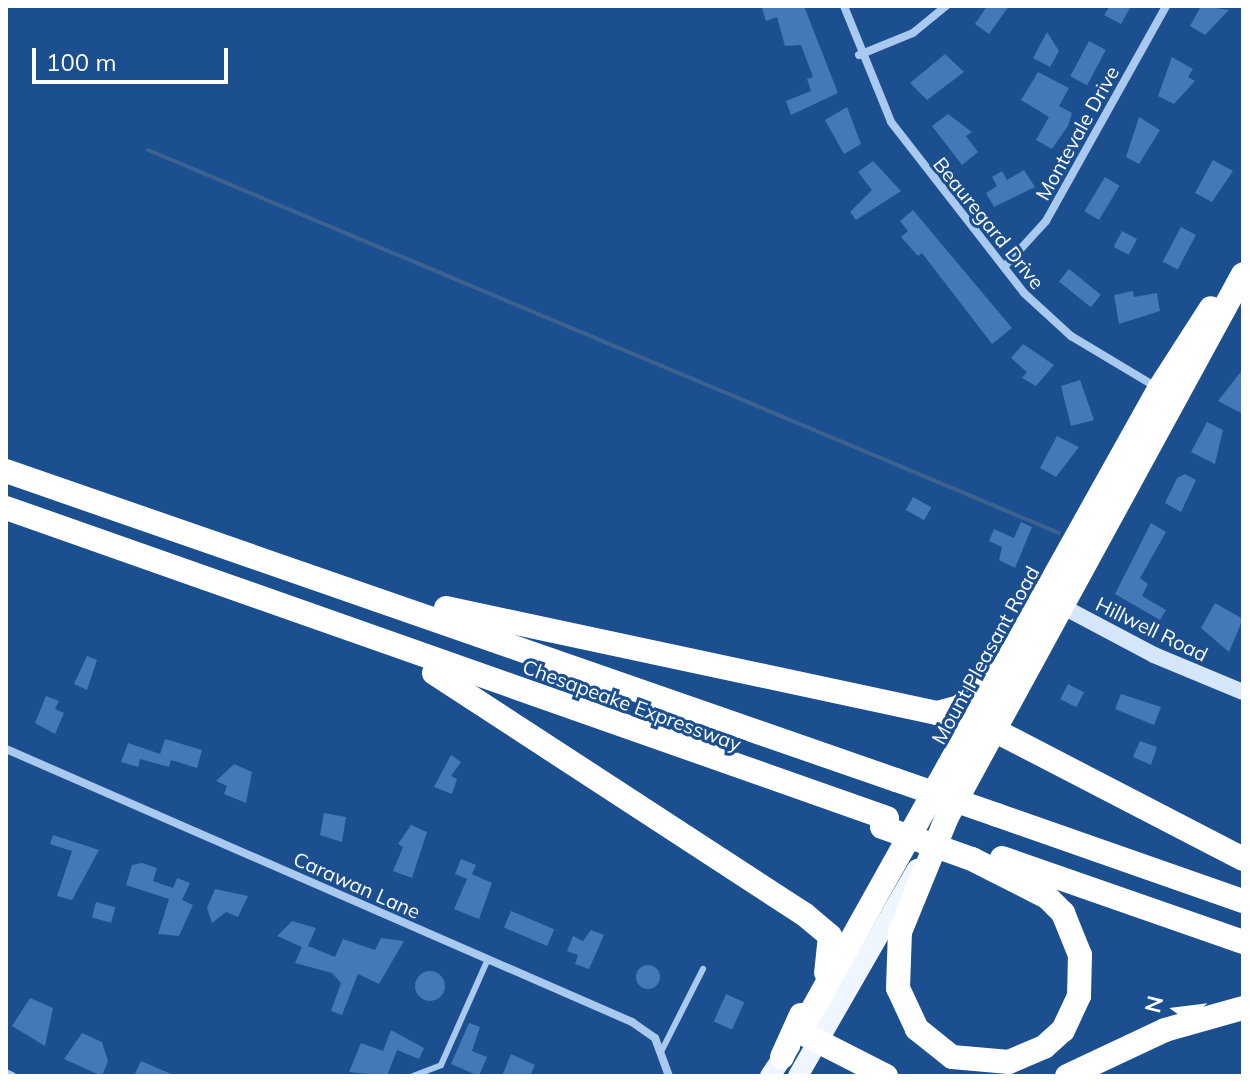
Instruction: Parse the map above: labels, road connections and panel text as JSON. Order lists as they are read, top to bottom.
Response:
{
  "streets": {
    "highway": ["Mount Pleasant Road", "Chesapeake Expressway"],
    "street": [
      "Montevale Drive",
      "Beauregard Drive",
      "Hillwell Road",
      "Carawan Lane"
    ]
  },
  "crossings": [
    ["Montevale Drive", "Beauregard Drive"],
    ["Beauregard Drive", "Mount Pleasant Road"],
    ["Hillwell Road", "Mount Pleasant Road"]
  ],
  "scale_bar": "100 m",
  "north": "left"
}
